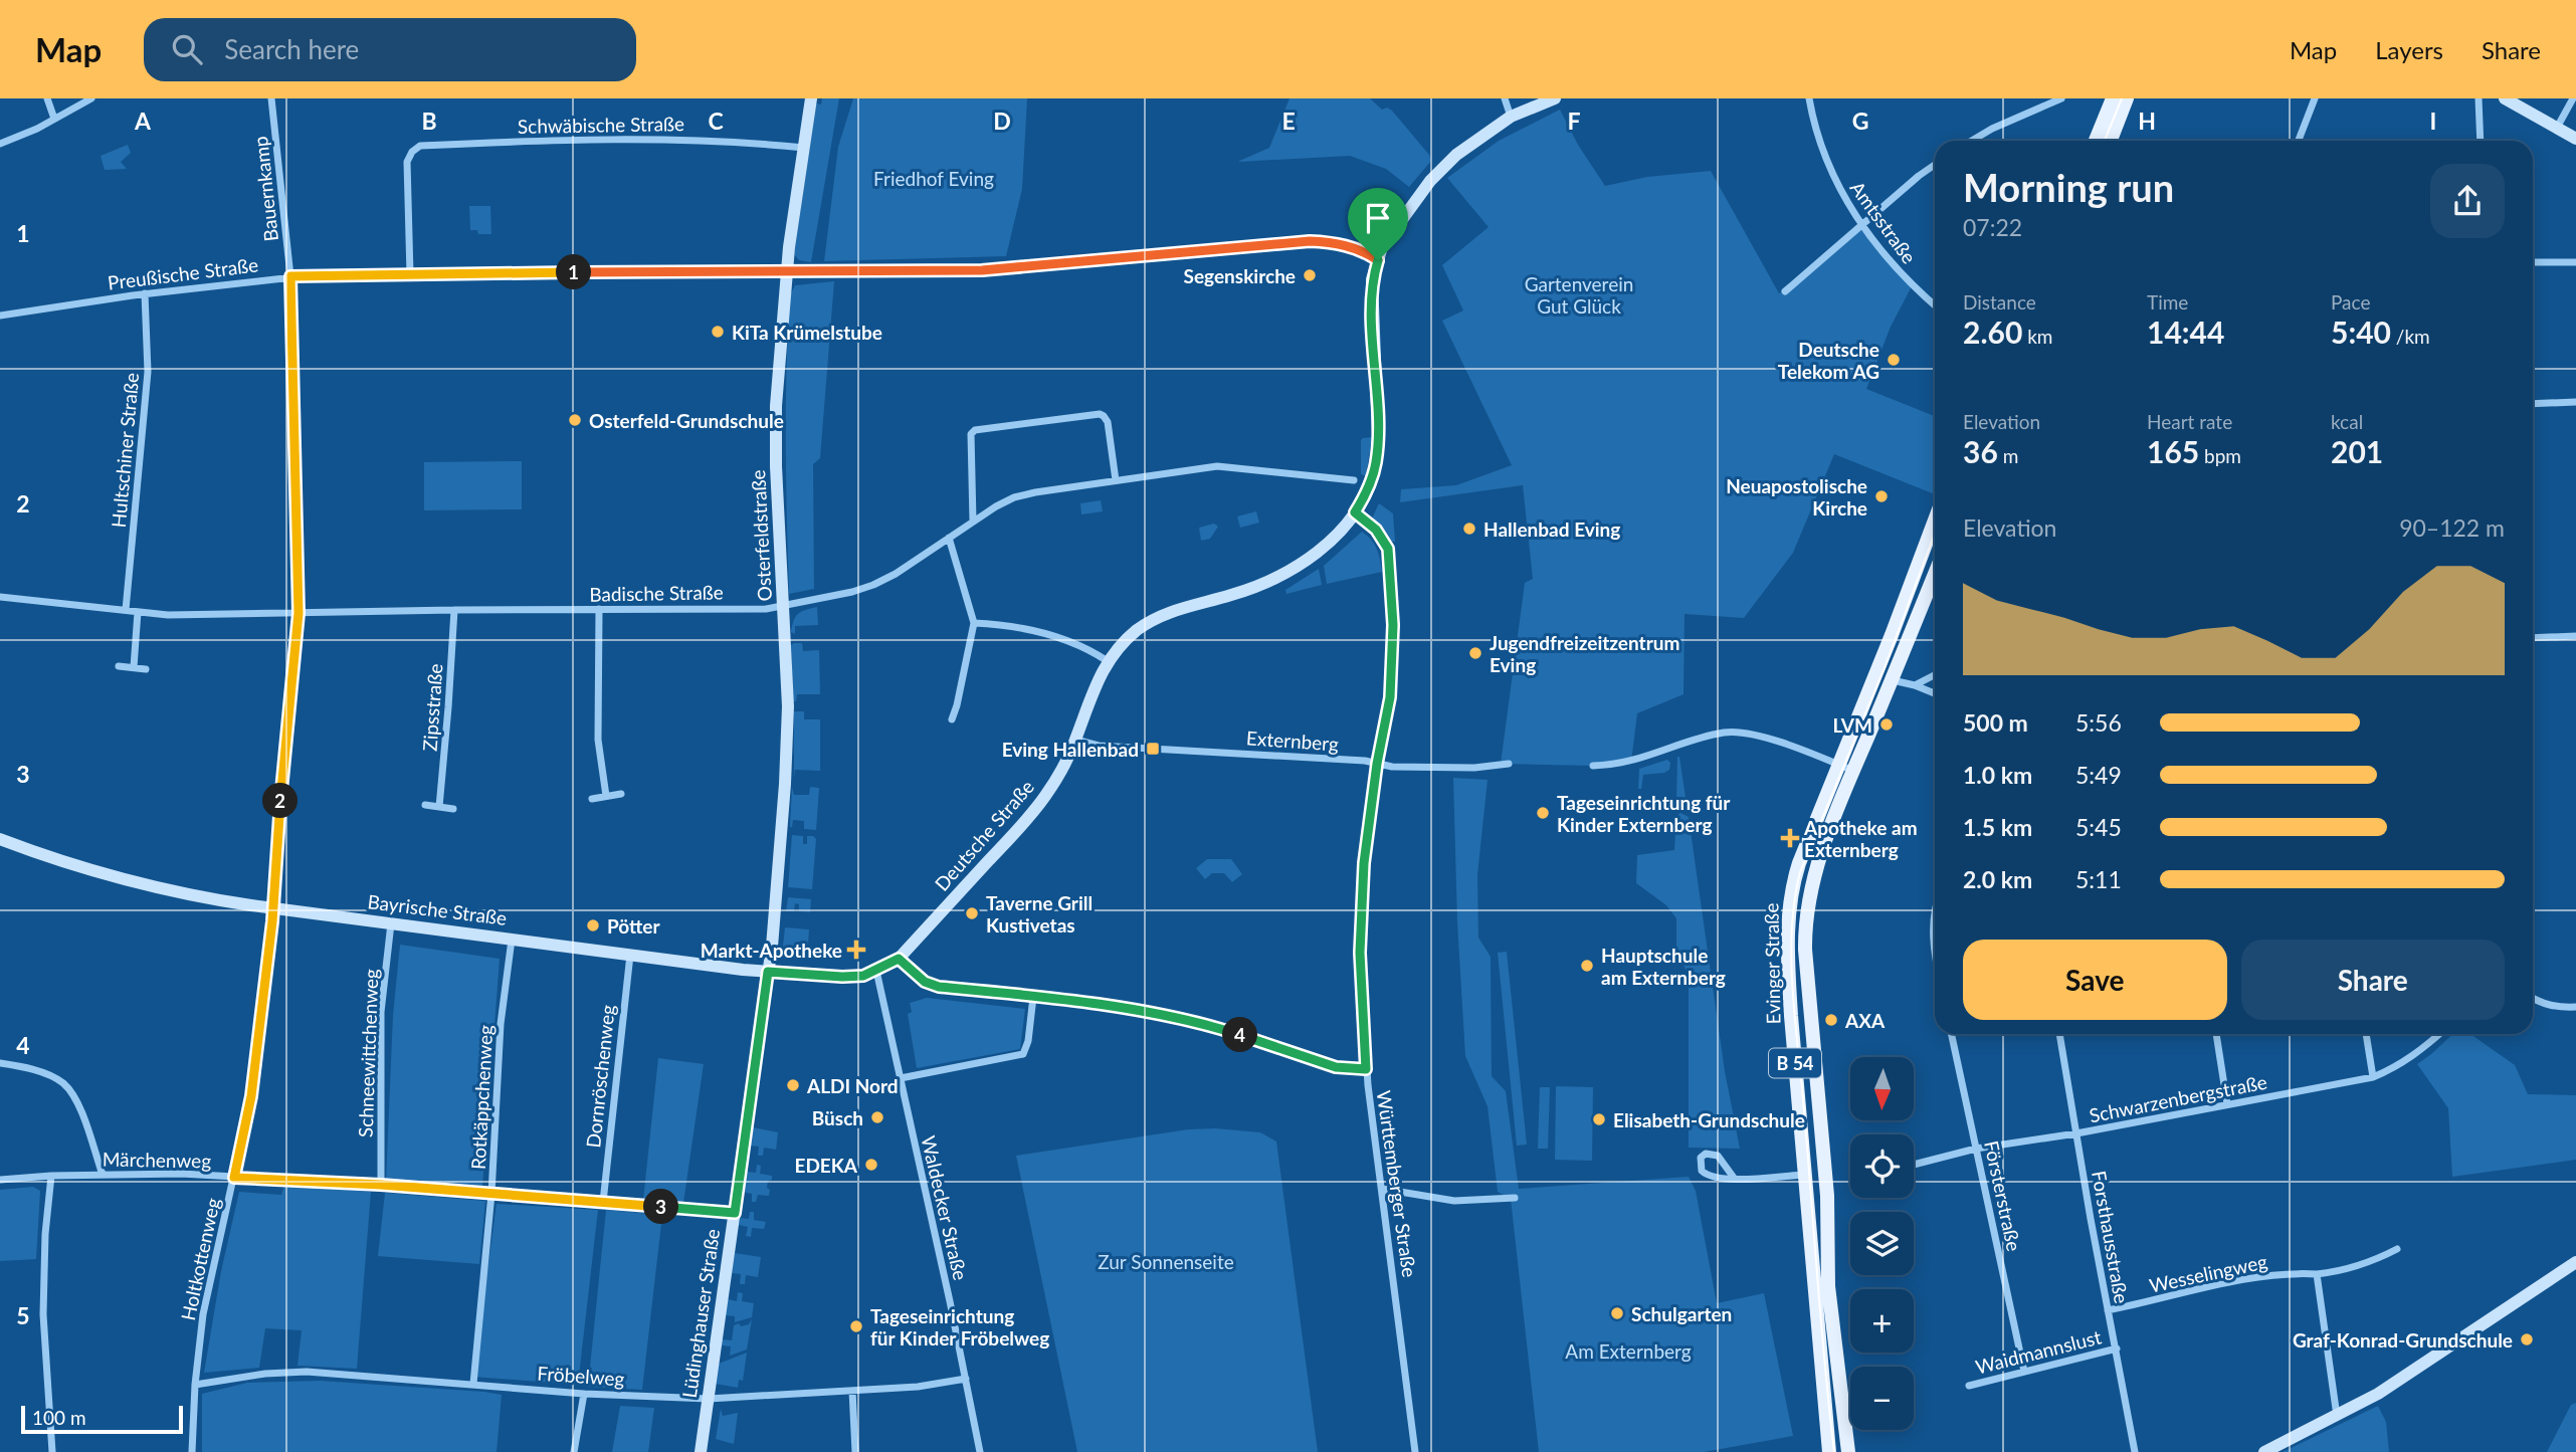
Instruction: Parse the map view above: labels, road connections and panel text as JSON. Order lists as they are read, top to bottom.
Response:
{
  "streets": {
    "main road": ["Evinger Straße", "B 54"],
    "street": [
      "Schwäbische Straße",
      "Bauernkamp",
      "Amtsstraße",
      "Preußische Straße",
      "Hultschiner Straße",
      "Osterfeldstraße",
      "Badische Straße",
      "Zipsstraße",
      "Externberg",
      "Deutsche Straße",
      "Bayrische Straße",
      "Schneewittchenweg",
      "Dornröschenweg",
      "Rotkäppchenweg",
      "Schwarzenbergstraße",
      "Märchenweg",
      "Württemberger Straße",
      "Försterstraße",
      "Waldecker Straße",
      "Forsthausstraße",
      "Holtkottenweg",
      "Wesselingweg",
      "Lüdinghauser Straße",
      "Waidmannslust",
      "Fröbelweg"
    ]
  },
  "crossings": [
    ["Schwäbische Straße", "Preußische Straße"],
    ["Schwäbische Straße", "Osterfeldstraße"],
    ["Bauernkamp", "Preußische Straße"],
    ["Bauernkamp", "Badische Straße"],
    ["Bauernkamp", "Bayrische Straße"],
    ["Bauernkamp", "Holtkottenweg"],
    ["Preußische Straße", "Hultschiner Straße"],
    ["Preußische Straße", "Osterfeldstraße"],
    ["Preußische Straße", "Deutsche Straße"],
    ["Hultschiner Straße", "Badische Straße"],
    ["Osterfeldstraße", "Badische Straße"],
    ["Osterfeldstraße", "Bayrische Straße"],
    ["Osterfeldstraße", "Lüdinghauser Straße"],
    ["Badische Straße", "Zipsstraße"],
    ["Externberg", "Deutsche Straße"],
    ["Externberg", "Württemberger Straße"],
    ["Deutsche Straße", "Bayrische Straße"],
    ["Deutsche Straße", "Württemberger Straße"],
    ["Deutsche Straße", "Waldecker Straße"],
    ["Bayrische Straße", "Schneewittchenweg"],
    ["Bayrische Straße", "Dornröschenweg"],
    ["Bayrische Straße", "Rotkäppchenweg"],
    ["Bayrische Straße", "Waldecker Straße"],
    ["Bayrische Straße", "Holtkottenweg"],
    ["Bayrische Straße", "Lüdinghauser Straße"],
    ["Schneewittchenweg", "Märchenweg"],
    ["Dornröschenweg", "Märchenweg"],
    ["Rotkäppchenweg", "Märchenweg"],
    ["Rotkäppchenweg", "Fröbelweg"],
    ["Schwarzenbergstraße", "Försterstraße"],
    ["Schwarzenbergstraße", "Forsthausstraße"],
    ["Märchenweg", "Holtkottenweg"],
    ["Märchenweg", "Lüdinghauser Straße"],
    ["Försterstraße", "Waidmannslust"],
    ["Waldecker Straße", "Fröbelweg"],
    ["Forsthausstraße", "Wesselingweg"],
    ["Forsthausstraße", "Waidmannslust"],
    ["Holtkottenweg", "Fröbelweg"],
    ["Lüdinghauser Straße", "Fröbelweg"]
  ],
  "parks": [
    "Friedhof Eving",
    "Gartenverein Gut Glück",
    "Zur Sonnenseite",
    "Am Externberg"
  ],
  "places": {
    "other": [
      "Segenskirche",
      "KiTa Krümelstube",
      "Deutsche Telekom AG",
      "Osterfeld-Grundschule",
      "Neuapostolische Kirche",
      "Hallenbad Eving",
      "Jugendfreizeitzentrum Eving",
      "LVM",
      "Tageseinrichtung für Kinder Externberg",
      "Taverne Grill Kustivetas",
      "Pötter",
      "Hauptschule am Externberg",
      "AXA",
      "ALDI Nord",
      "Büsch",
      "Elisabeth-Grundschule",
      "EDEKA",
      "Schulgarten",
      "Tageseinrichtung für Kinder Fröbelweg",
      "Graf-Konrad-Grundschule"
    ],
    "transit": ["Eving Hallenbad"],
    "health": ["Apotheke am Externberg", "Markt-Apotheke"]
  },
  "scale_bar": "100 m",
  "north": "bottom",
  "page": {
    "header": "Map",
    "search": "Search here",
    "nav": ["Map", "Layers", "Share"],
    "heading": ["Morning run", "07:22"],
    "pins": [
      "1",
      "2",
      "4",
      "3"
    ],
    "stats": [
      ["Distance", "2.60 km"],
      ["Time", "14:44"],
      ["Pace", "5:40 /km"],
      ["Elevation", "36 m"],
      ["Heart rate", "165 bpm"],
      ["kcal", "201"]
    ],
    "chart": ["Elevation", "90–122 m"],
    "list": [
      {
        "name": "500 m",
        "note": "5:56"
      },
      {
        "name": "1.0 km",
        "note": "5:49"
      },
      {
        "name": "1.5 km",
        "note": "5:45"
      },
      {
        "name": "2.0 km",
        "note": "5:11"
      }
    ],
    "buttons": ["Save", "Share"],
    "map_buttons": ["+", "−"],
    "scale": "100 m"
  },
  "grid": {
    "columns": [
      "A",
      "B",
      "C",
      "D",
      "E",
      "F",
      "G",
      "H",
      "I"
    ],
    "rows": [
      "1",
      "2",
      "3",
      "4",
      "5"
    ]
  }
}
